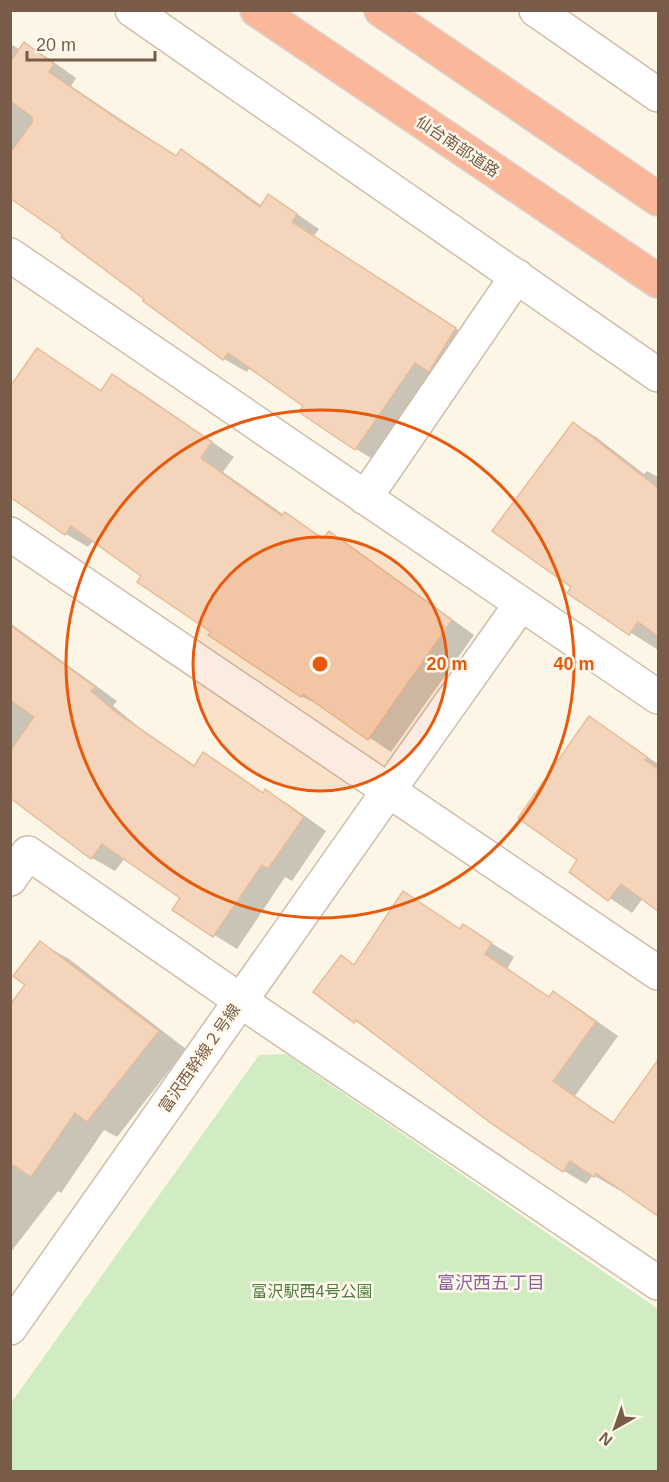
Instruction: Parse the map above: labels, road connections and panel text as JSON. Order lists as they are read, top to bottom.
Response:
{
  "streets": {
    "highway": ["仙台南部道路"],
    "street": ["富沢西幹線２号線"]
  },
  "districts": ["富沢西五丁目"],
  "parks": ["富沢駅西4号公園"],
  "scale_bar": "20 m",
  "north": "bottom left",
  "rings": ["20 m", "40 m"]
}
